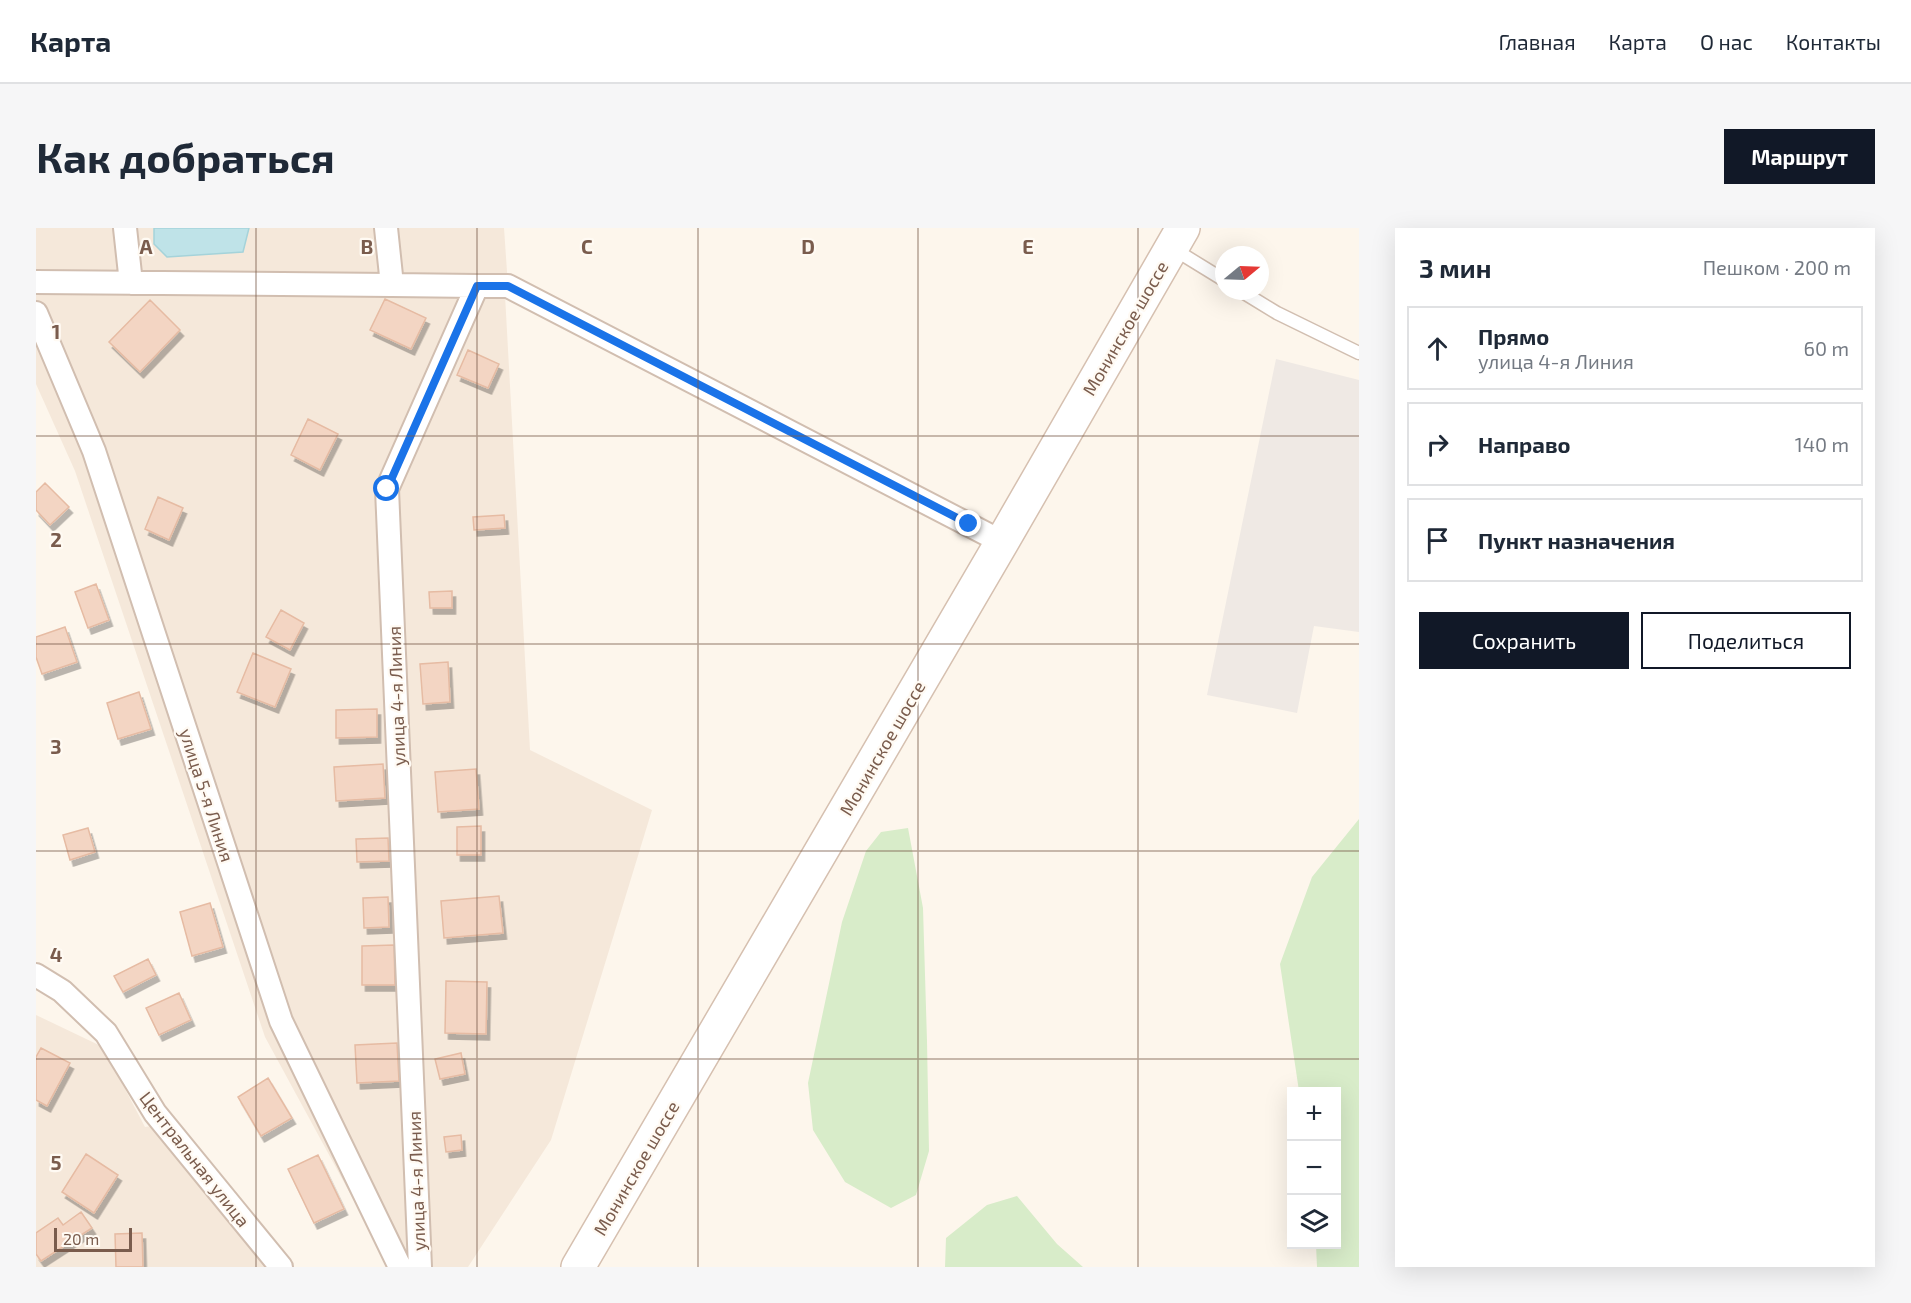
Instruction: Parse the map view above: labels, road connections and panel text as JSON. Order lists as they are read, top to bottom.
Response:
{
  "streets": {
    "main road": ["Монинское шоссе"],
    "street": ["улица 4-я Линия", "улица 5-я Линия", "Центральная улица"]
  },
  "scale_bar": "20 m",
  "north": "right",
  "page": {
    "header": "Карта",
    "nav": [
      "Главная",
      "Карта",
      "О нас",
      "Контакты"
    ],
    "buttons": [
      "Маршрут",
      ["Сохранить", "Поделиться"]
    ],
    "title": "Как добраться",
    "heading": ["3 мин", "Пешком · 200 m"],
    "list": [
      ["Прямо", "улица 4-я Линия", "60 m"],
      ["Направо", "140 m"],
      "Пункт назначения"
    ],
    "map_buttons": ["+", "−"],
    "scale": "20 m"
  },
  "grid": {
    "columns": [
      "A",
      "B",
      "C",
      "D",
      "E"
    ],
    "rows": [
      "1",
      "2",
      "3",
      "4",
      "5"
    ]
  }
}
